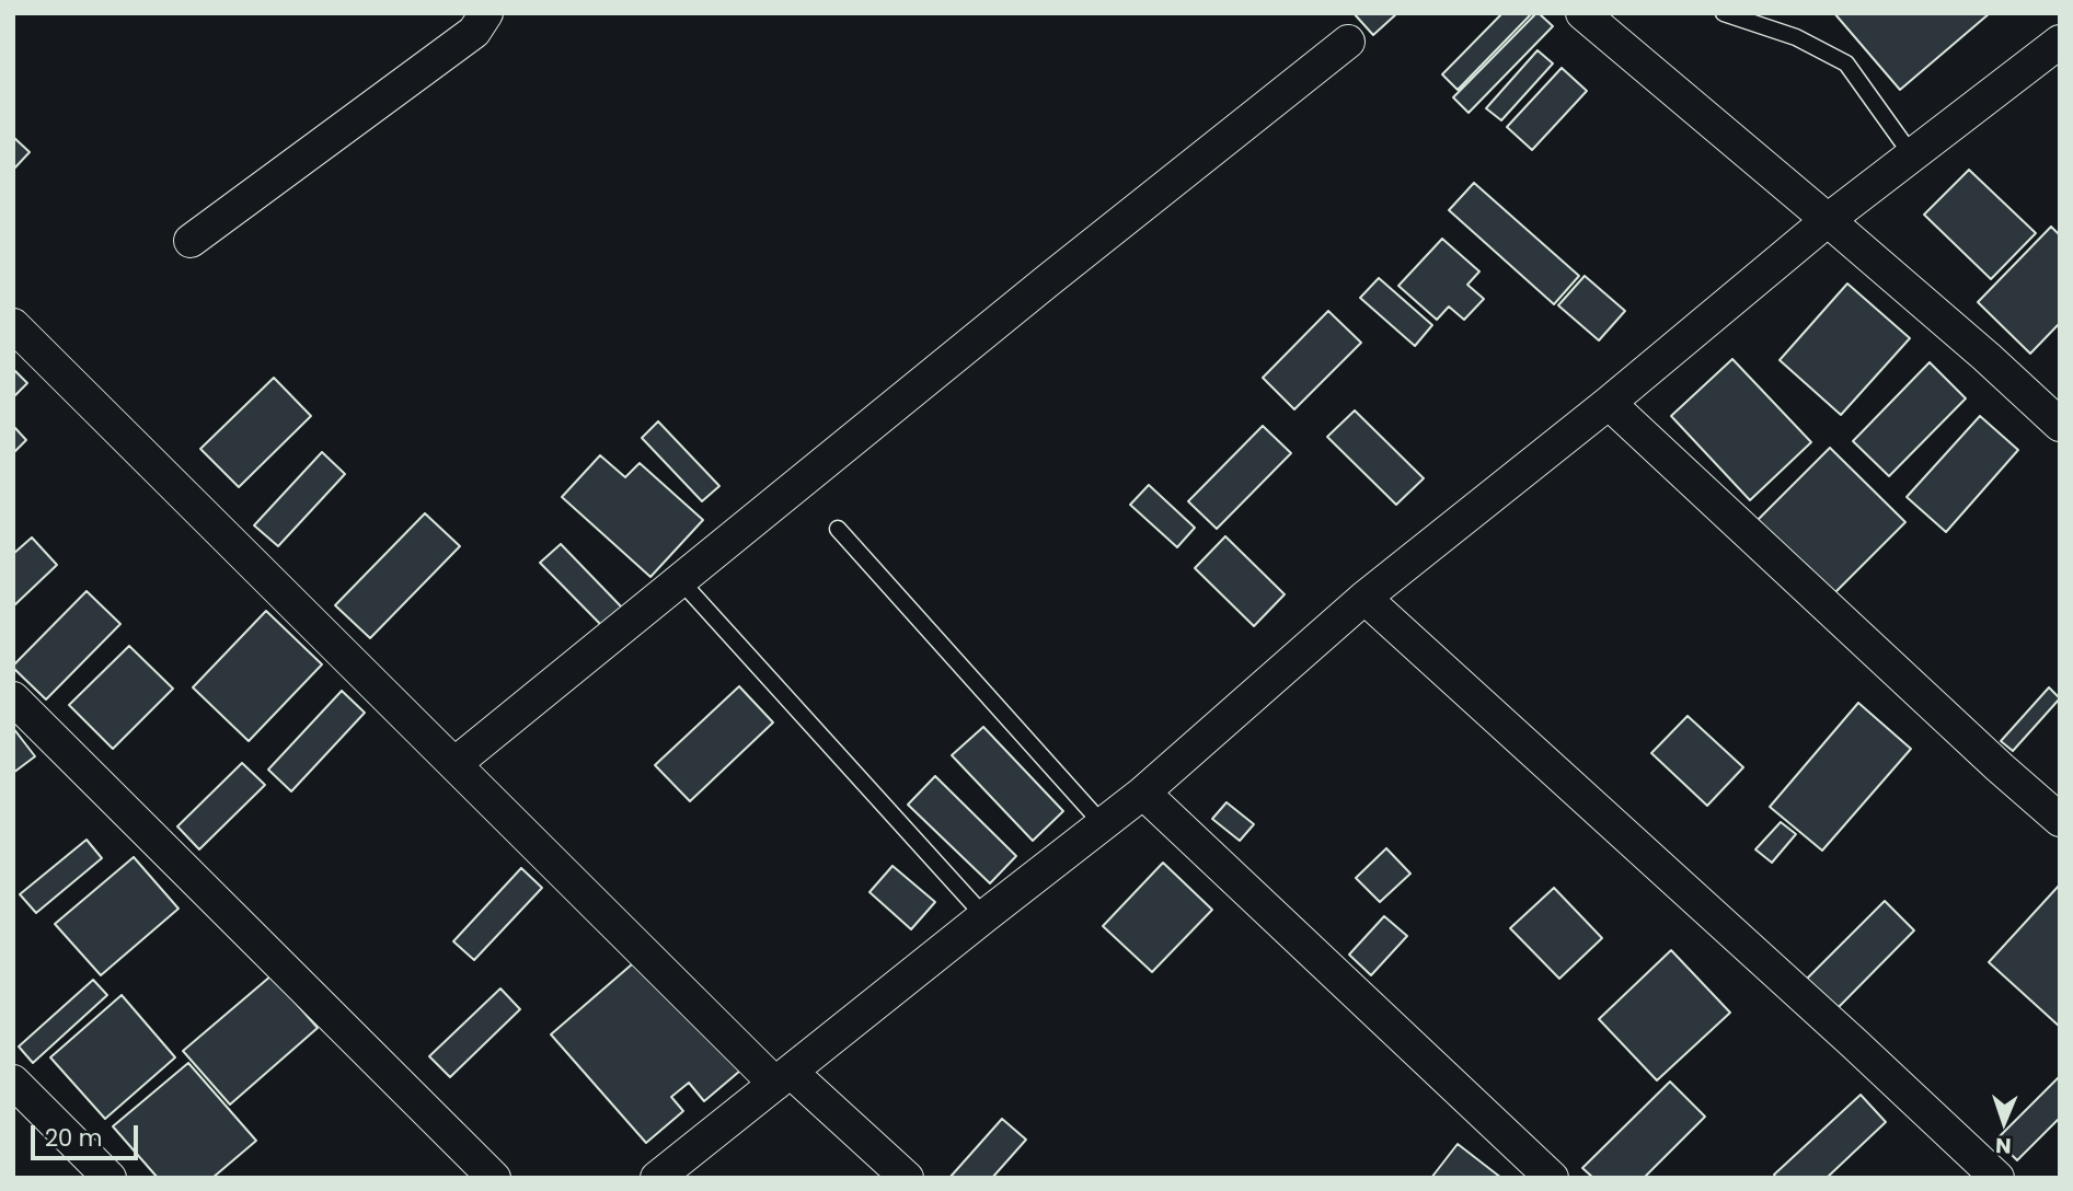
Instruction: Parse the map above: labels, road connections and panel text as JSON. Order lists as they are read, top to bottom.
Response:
{
  "scale_bar": "20 m",
  "north": "bottom"
}
